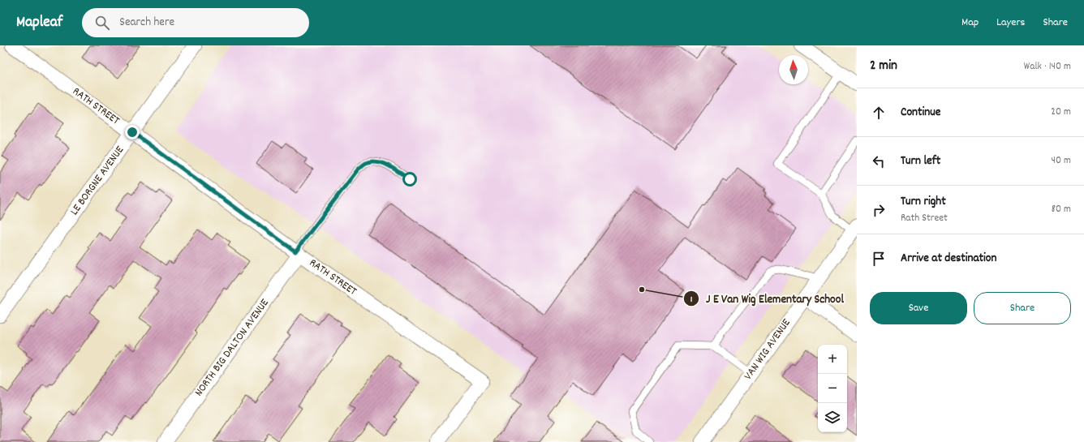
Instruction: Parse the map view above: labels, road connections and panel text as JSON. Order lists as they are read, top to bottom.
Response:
{
  "streets": {
    "street": [
      "RATH STREET",
      "LE BORGNE AVENUE",
      "NORTH BIG DALTON AVENUE",
      "VAN WIG AVENUE"
    ]
  },
  "crossings": [
    ["RATH STREET", "LE BORGNE AVENUE"],
    ["RATH STREET", "NORTH BIG DALTON AVENUE"]
  ],
  "places": ["J E Van Wig Elementary School"],
  "north": "top",
  "page": {
    "header": "Mapleaf",
    "search": "Search here",
    "nav": ["Map", "Layers", "Share"],
    "heading": ["2 min", "Walk · 140 m"],
    "list": [
      ["Continue", "20 m"],
      ["Turn left", "40 m"],
      ["Turn right", "Rath Street", "80 m"],
      "Arrive at destination"
    ],
    "buttons": ["Save", "Share"],
    "map_buttons": ["+", "−"]
  }
}
